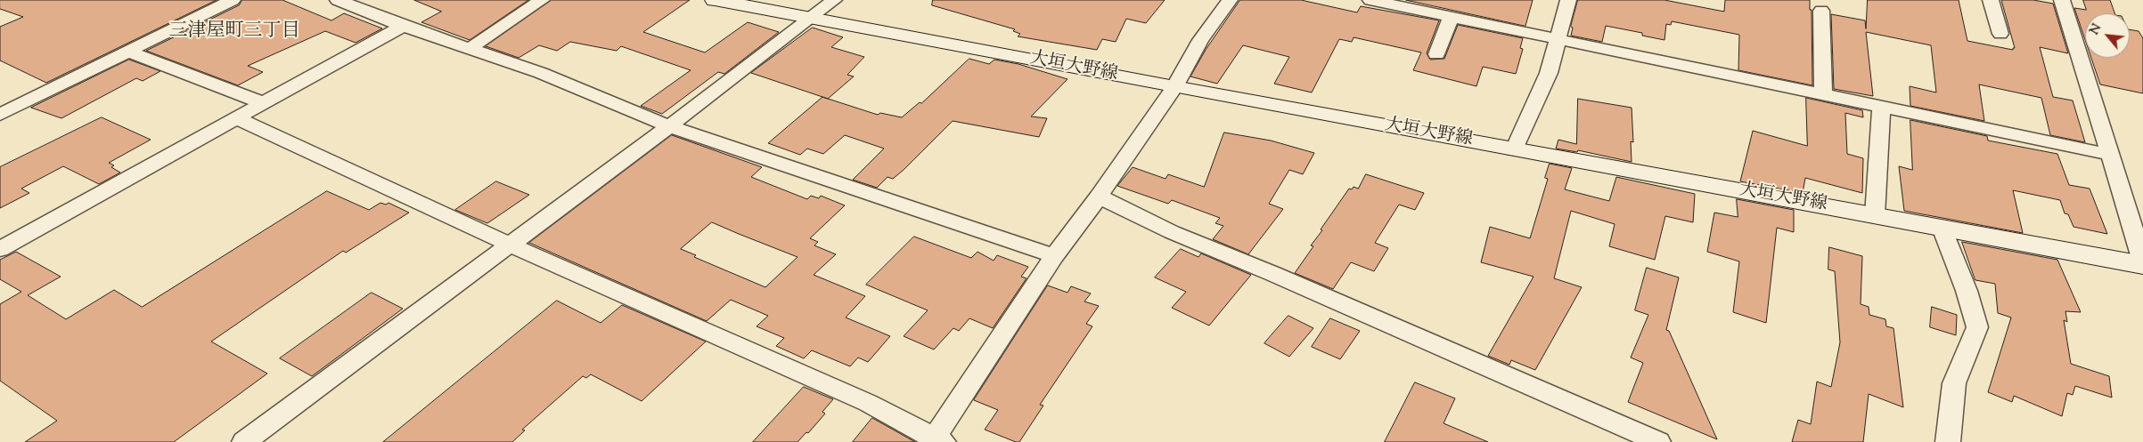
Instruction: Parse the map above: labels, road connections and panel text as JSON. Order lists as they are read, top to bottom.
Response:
{
  "streets": {
    "main road": ["大垣大野線"]
  },
  "districts": ["三津屋町三丁目"],
  "north": "top left"
}
